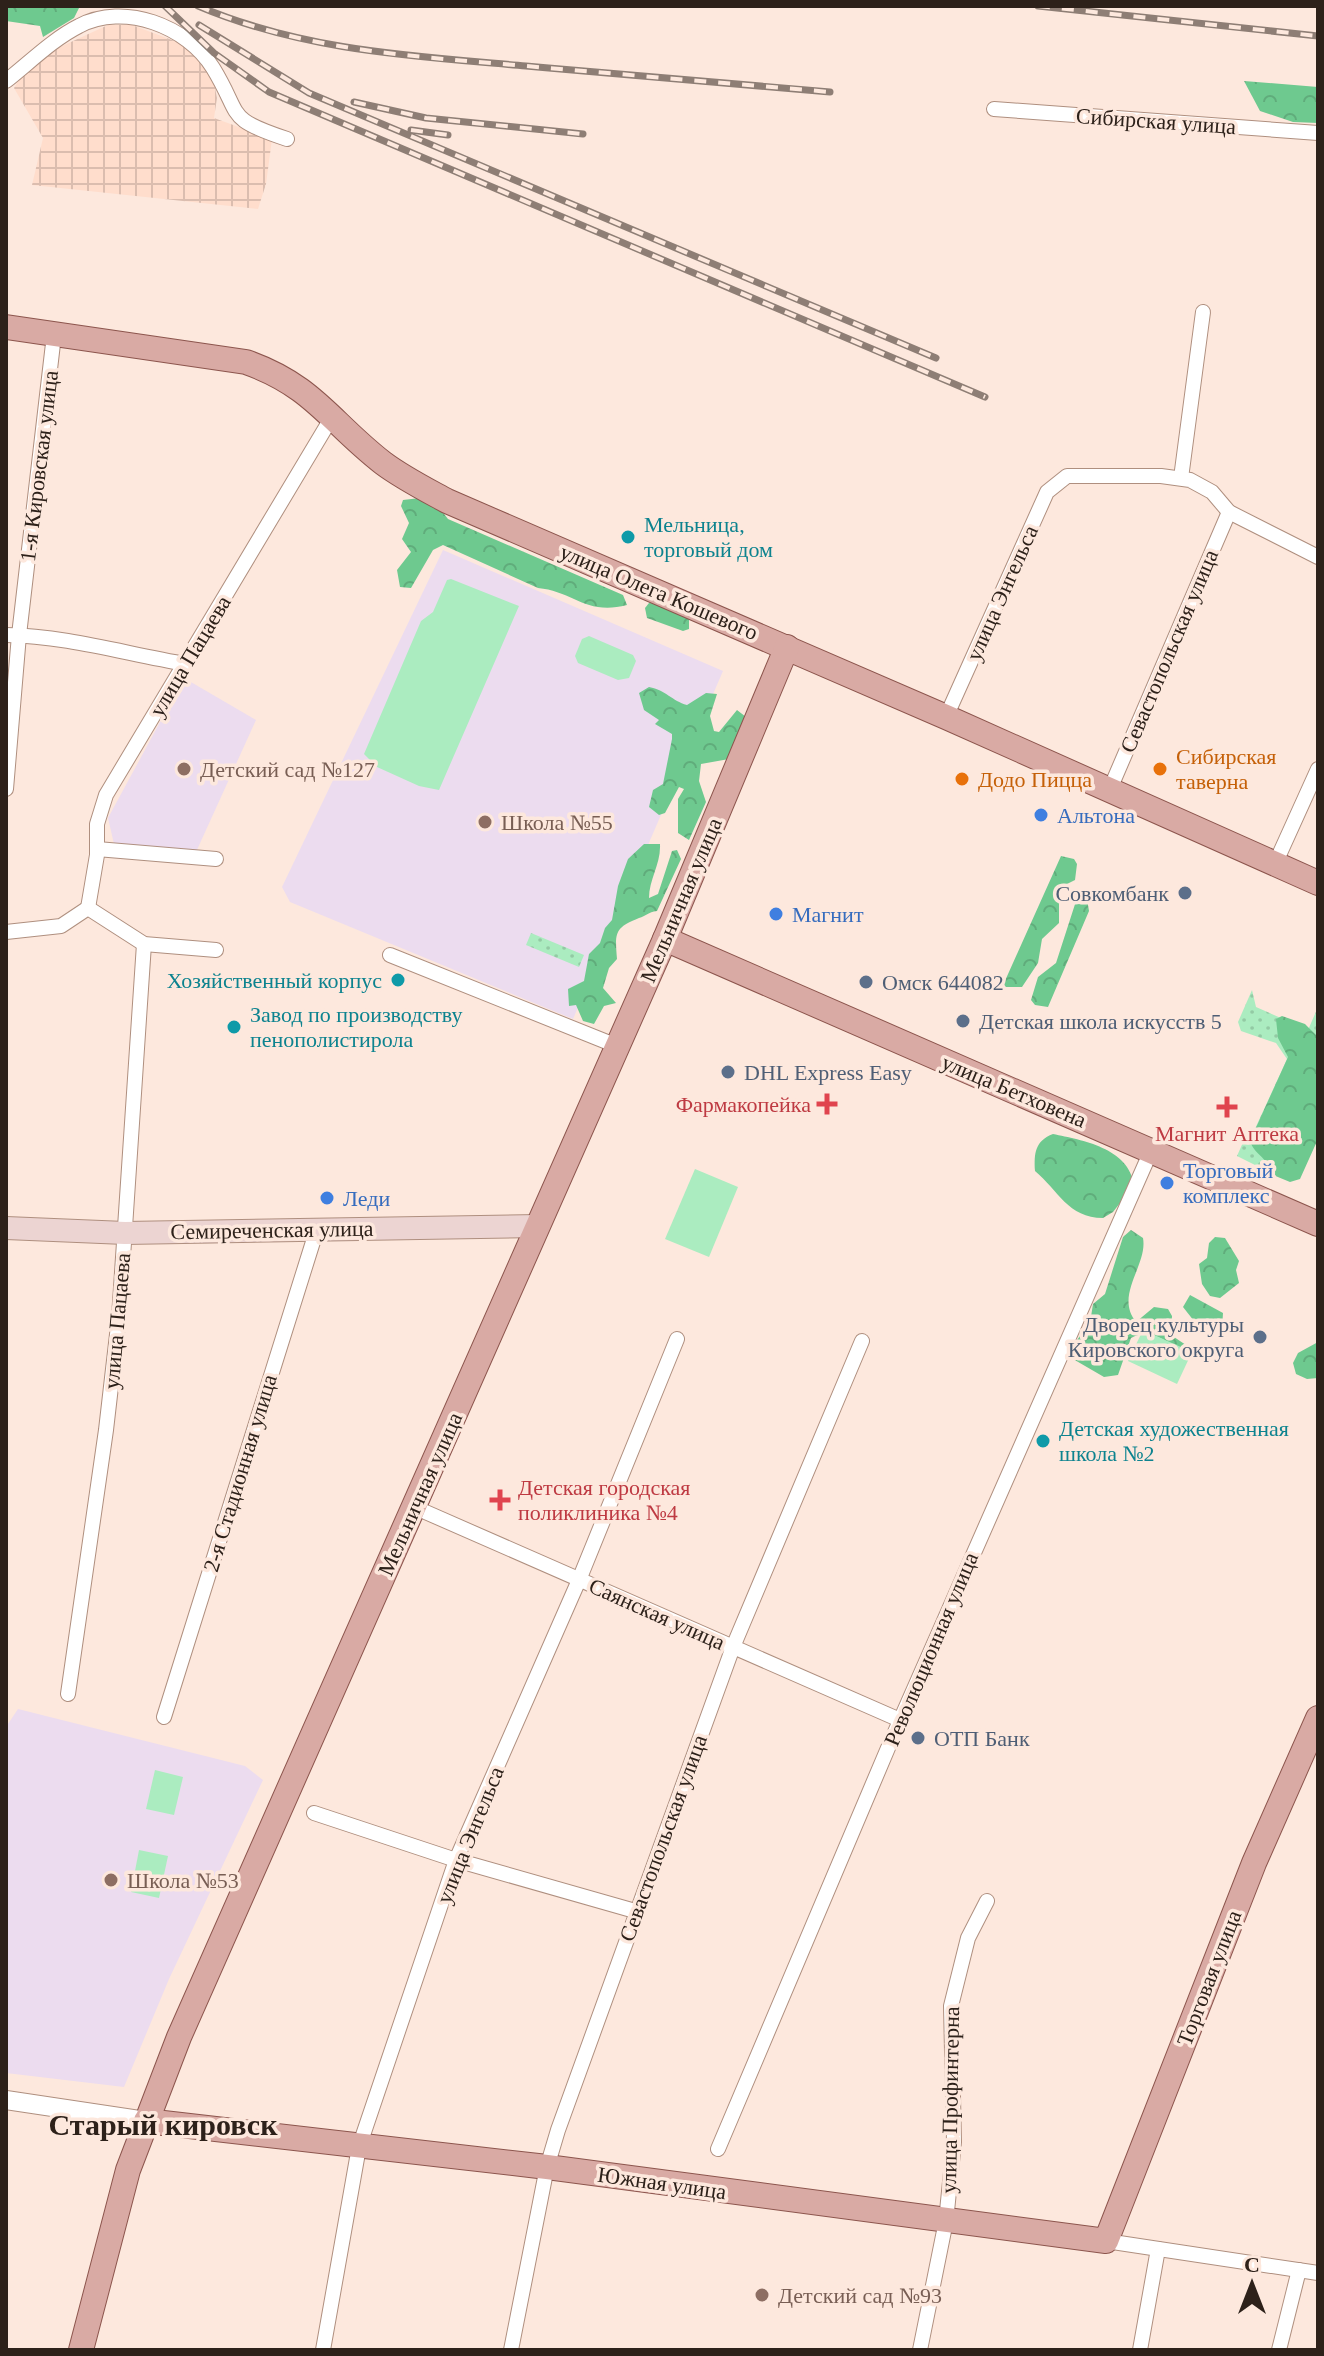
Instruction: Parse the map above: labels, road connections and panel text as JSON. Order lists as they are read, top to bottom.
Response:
{
  "streets": {
    "main road": [
      "улица Олега Кошевого",
      "Мельничная улица",
      "улица Бетховена",
      "Семиреченская улица",
      "Торговая улица",
      "Южная улица"
    ],
    "street": [
      "Сибирская улица",
      "1-я Кировская улица",
      "улица Энгельса",
      "Севастопольская улица",
      "улица Пацаева",
      "2-я Стадионная улица",
      "Саянская улица",
      "Революционная улица",
      "улица Профинтерна"
    ]
  },
  "crossings": [
    ["1-я Кировская улица", "улица Олега Кошевого"],
    ["улица Олега Кошевого", "улица Энгельса"],
    ["улица Олега Кошевого", "Севастопольская улица"],
    ["улица Олега Кошевого", "улица Пацаева"],
    ["улица Олега Кошевого", "Мельничная улица"],
    ["улица Энгельса", "Саянская улица"],
    ["улица Энгельса", "Южная улица"],
    ["Севастопольская улица", "Саянская улица"],
    ["Севастопольская улица", "Южная улица"],
    ["улица Пацаева", "Семиреченская улица"],
    ["Мельничная улица", "улица Бетховена"],
    ["Мельничная улица", "Семиреченская улица"],
    ["Мельничная улица", "Саянская улица"],
    ["Мельничная улица", "Южная улица"],
    ["улица Бетховена", "Революционная улица"],
    ["Семиреченская улица", "2-я Стадионная улица"],
    ["Саянская улица", "Революционная улица"],
    ["Торговая улица", "Южная улица"],
    ["улица Профинтерна", "Южная улица"]
  ],
  "districts": ["Старый кировск"],
  "places": {
    "other": [
      "Мельница, торговый дом",
      "Детский сад №127",
      "Сибирская таверна",
      "Додо Пицца",
      "Альтона",
      "Школа №55",
      "Совкомбанк",
      "Магнит",
      "Хозяйственный корпус",
      "Омск 644082",
      "Детская школа искусств 5",
      "Завод по производству пенополистирола",
      "DHL Express Easy",
      "Торговый комплекс",
      "Леди",
      "Дворец культуры Кировского округа",
      "Детская художественная школа №2",
      "ОТП Банк",
      "Школа №53",
      "Детский сад №93"
    ],
    "health": ["Фармакопейка", "Магнит Аптека", "Детская городская поликлиника №4"]
  },
  "north": "top"
}
